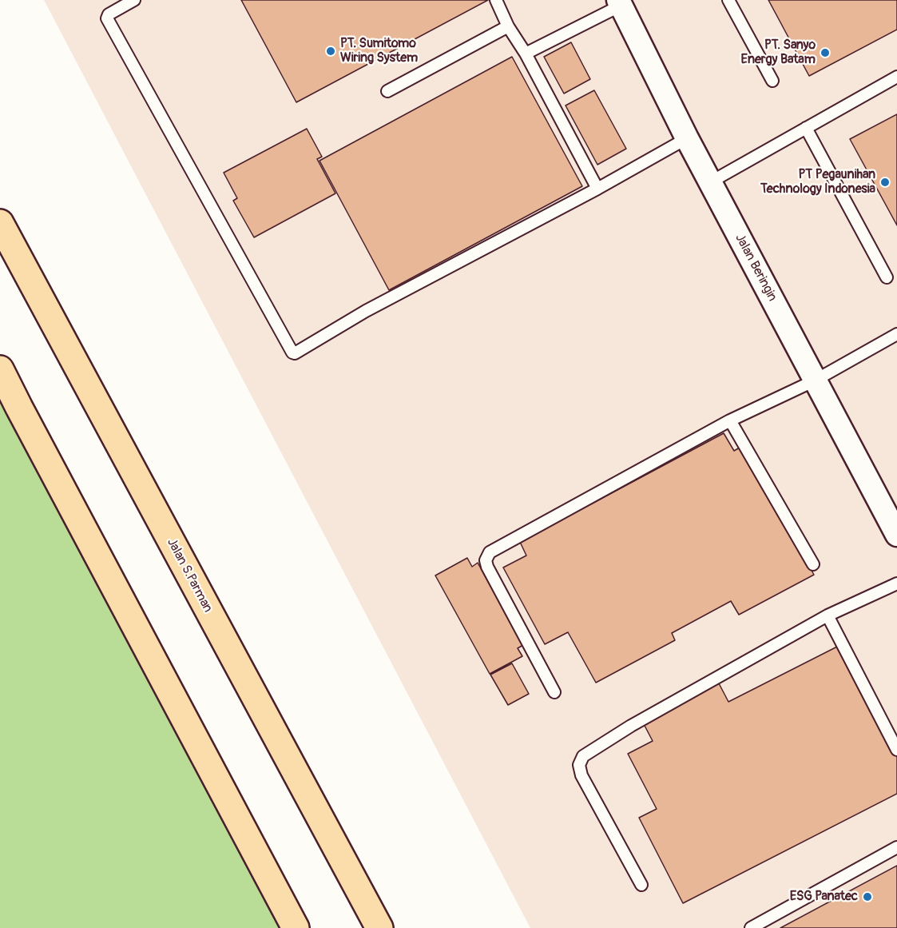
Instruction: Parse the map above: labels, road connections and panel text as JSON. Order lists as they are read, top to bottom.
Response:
{
  "streets": {
    "main road": ["Jalan S.Parman"],
    "street": ["Jalan Beringin"]
  },
  "places": [
    "PT. Sumitomo Wiring System",
    "PT. Sanyo Energy Batam",
    "PT Pegaunihan Technology Indonesia",
    "ESG Panatec"
  ]
}
